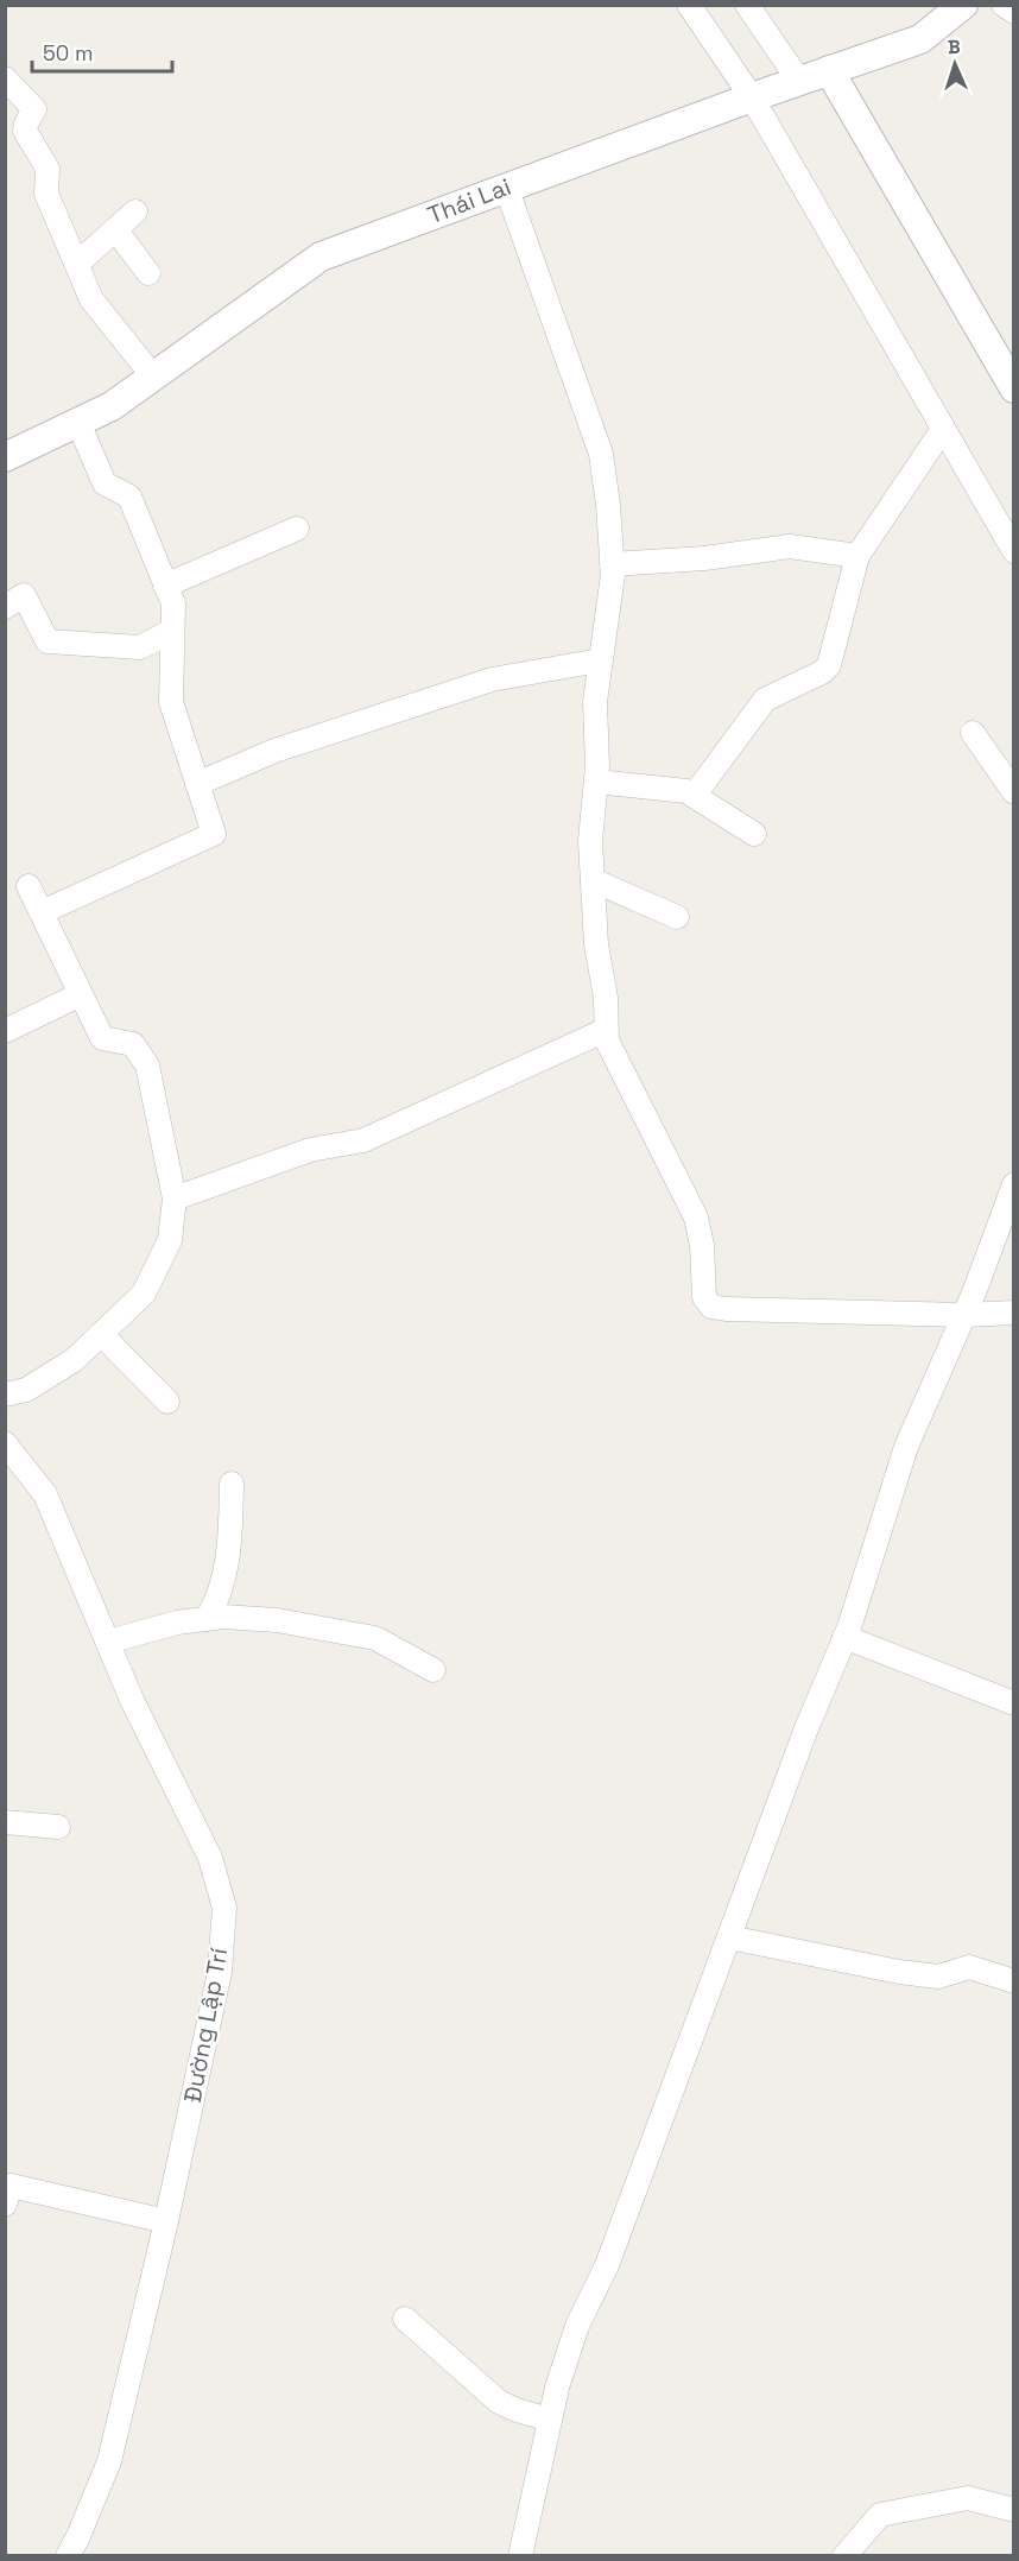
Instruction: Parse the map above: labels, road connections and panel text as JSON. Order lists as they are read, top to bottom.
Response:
{
  "streets": {
    "street": ["Thái Lai", "Đường Lập Trí"]
  },
  "scale_bar": "50 m",
  "north": "top"
}
